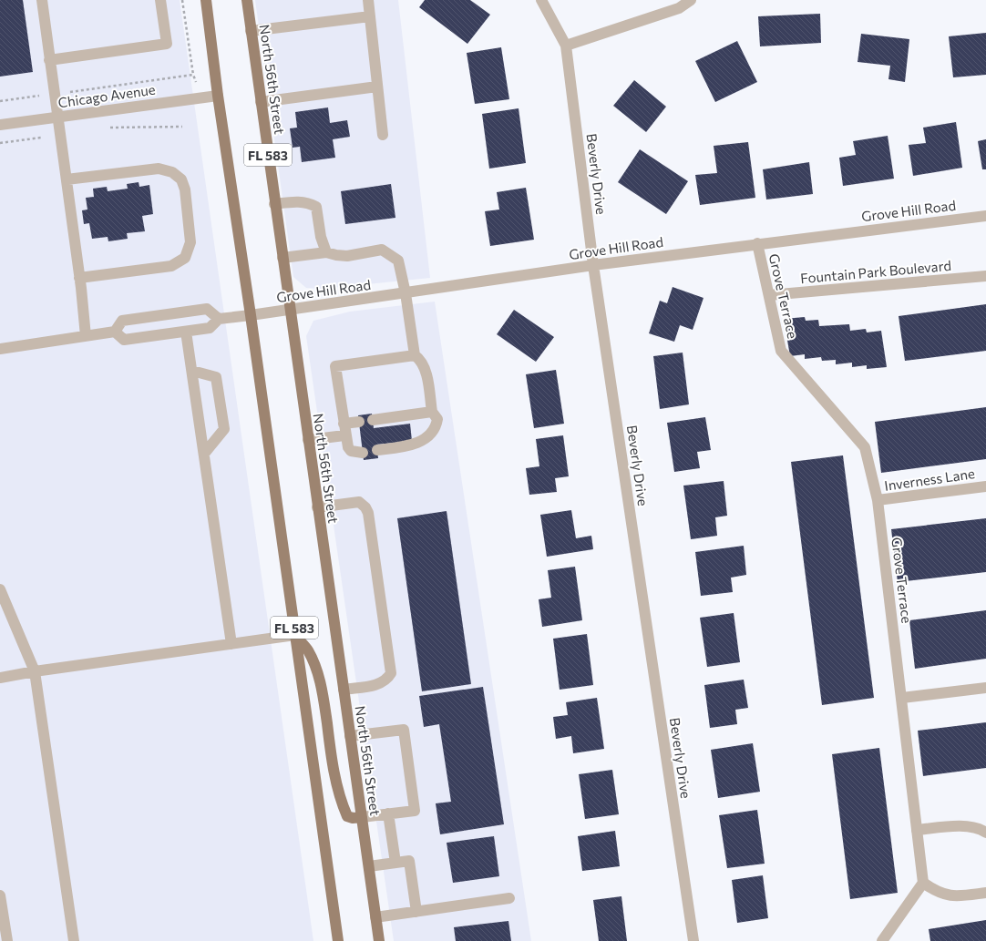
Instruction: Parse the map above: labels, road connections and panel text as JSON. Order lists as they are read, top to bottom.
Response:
{
  "streets": {
    "main road": ["North 56th Street", "FL 583"],
    "street": [
      "Chicago Avenue",
      "Beverly Drive",
      "Grove Hill Road",
      "Fountain Park Boulevard",
      "Grove Terrace",
      "Inverness Lane"
    ]
  },
  "crossings": [
    ["North 56th Street", "Grove Hill Road"],
    ["Chicago Avenue", "FL 583"],
    ["FL 583", "Grove Hill Road"],
    ["Beverly Drive", "Grove Hill Road"],
    ["Grove Hill Road", "Grove Terrace"],
    ["Fountain Park Boulevard", "Grove Terrace"],
    ["Grove Terrace", "Inverness Lane"]
  ]
}
